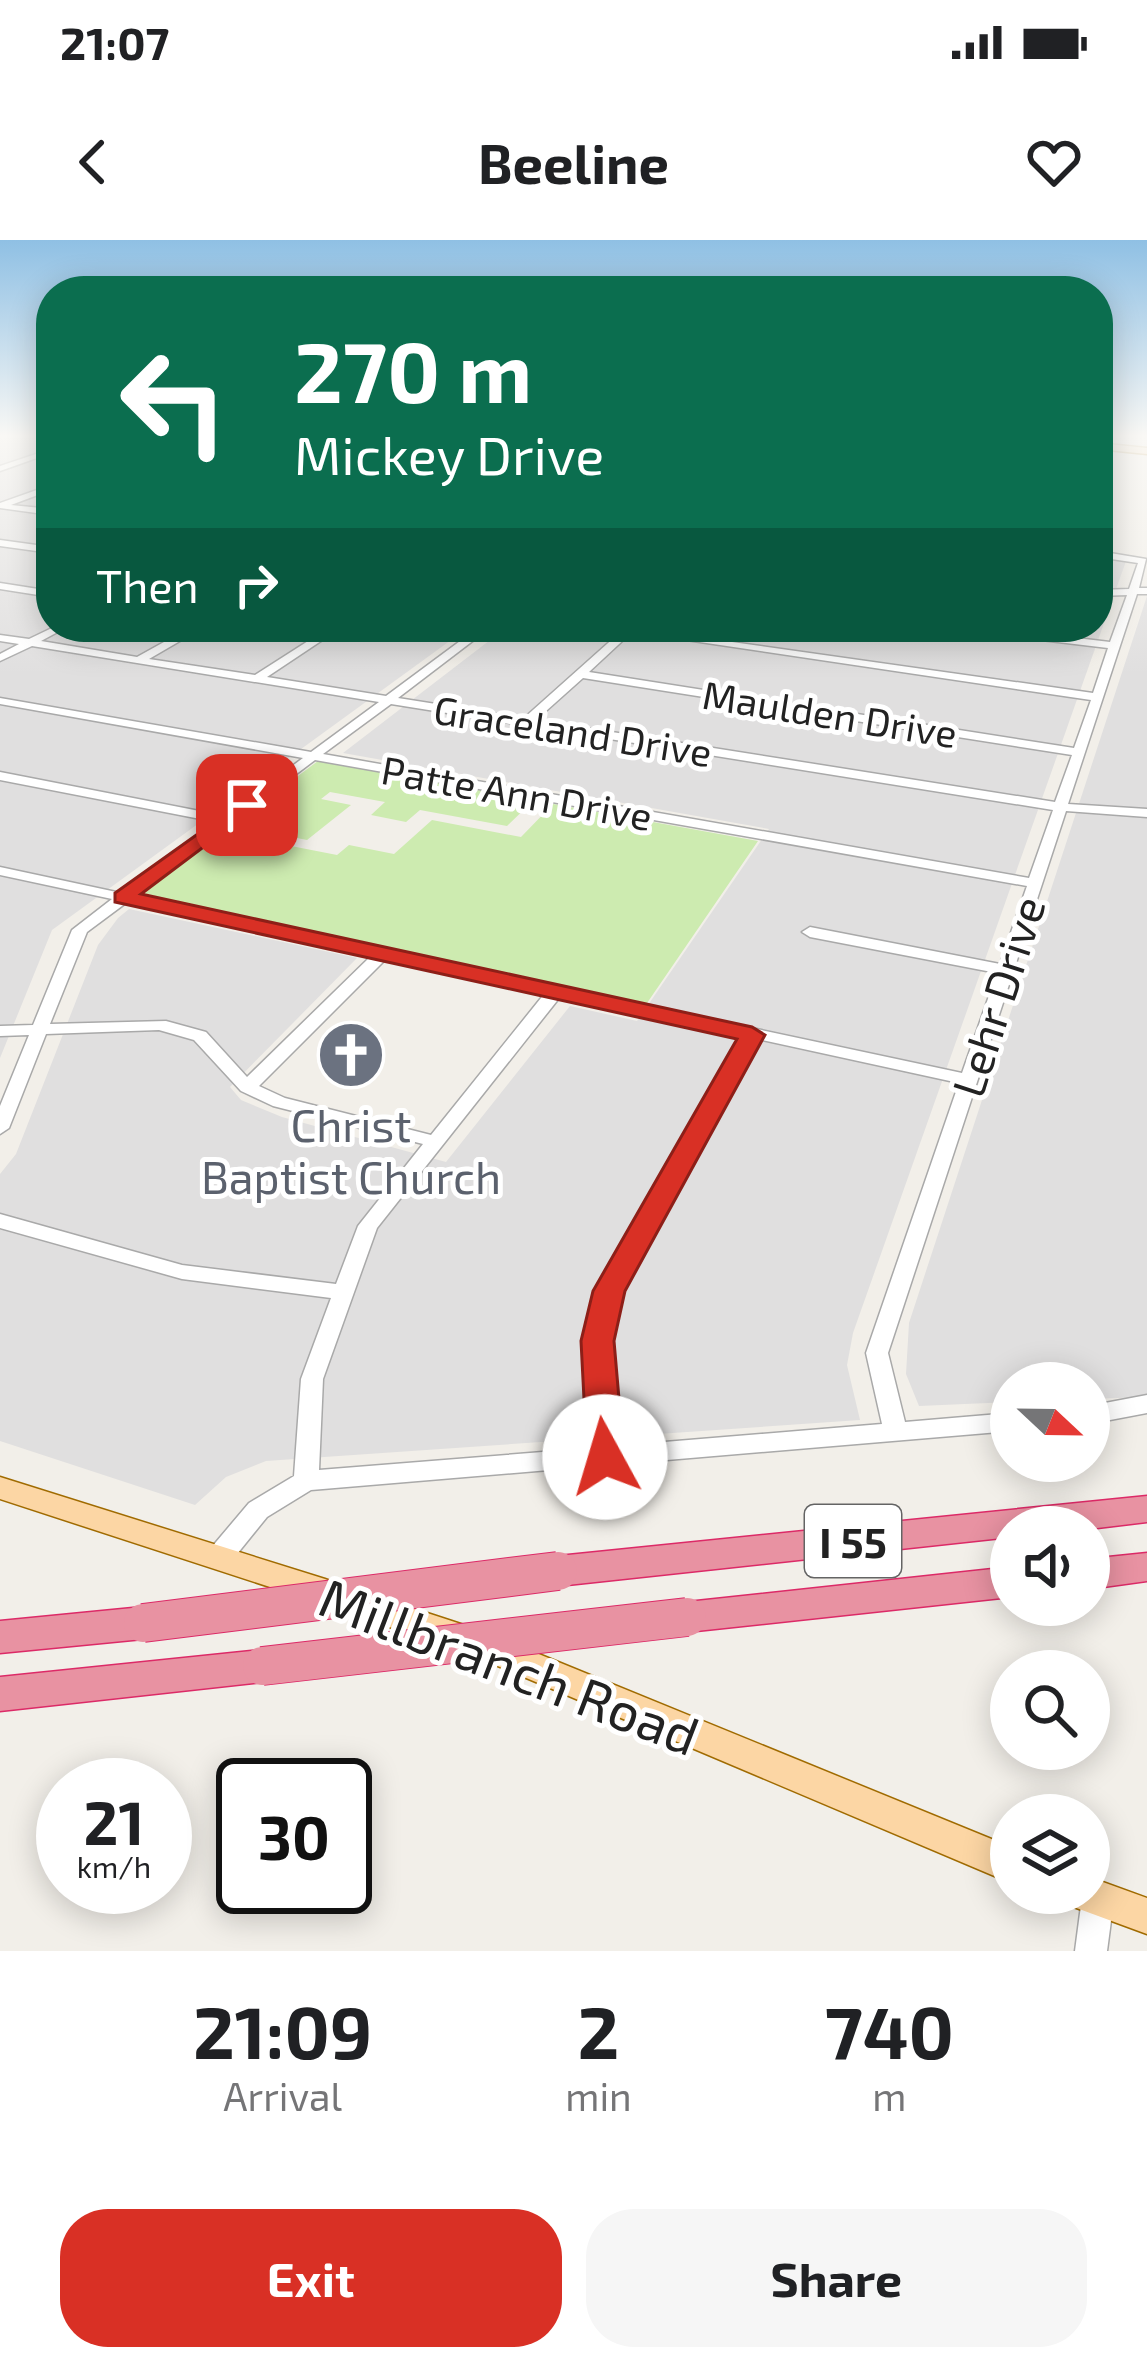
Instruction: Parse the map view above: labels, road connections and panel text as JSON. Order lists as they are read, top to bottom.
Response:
{
  "streets": {
    "highway": ["I 55"],
    "main road": ["Millbranch Road"],
    "street": [
      "Maulden Drive",
      "Graceland Drive",
      "Patte Ann Drive",
      "Lehr Drive"
    ]
  },
  "crossings": [
    ["Maulden Drive", "Lehr Drive"],
    ["Graceland Drive", "Lehr Drive"],
    ["Patte Ann Drive", "Lehr Drive"]
  ],
  "places": {
    "church": ["Christ Baptist Church"]
  },
  "north": "right",
  "page": {
    "status": "21:07",
    "header": "Beeline",
    "turn": ["270 m", "Mickey Drive"],
    "then": "Then",
    "speed": "21 km/h",
    "limit": "30",
    "eta": [
      "21:09",
      "Arrival",
      "2",
      "min",
      "740",
      "m"
    ],
    "buttons": ["Exit", "Share"]
  }
}
